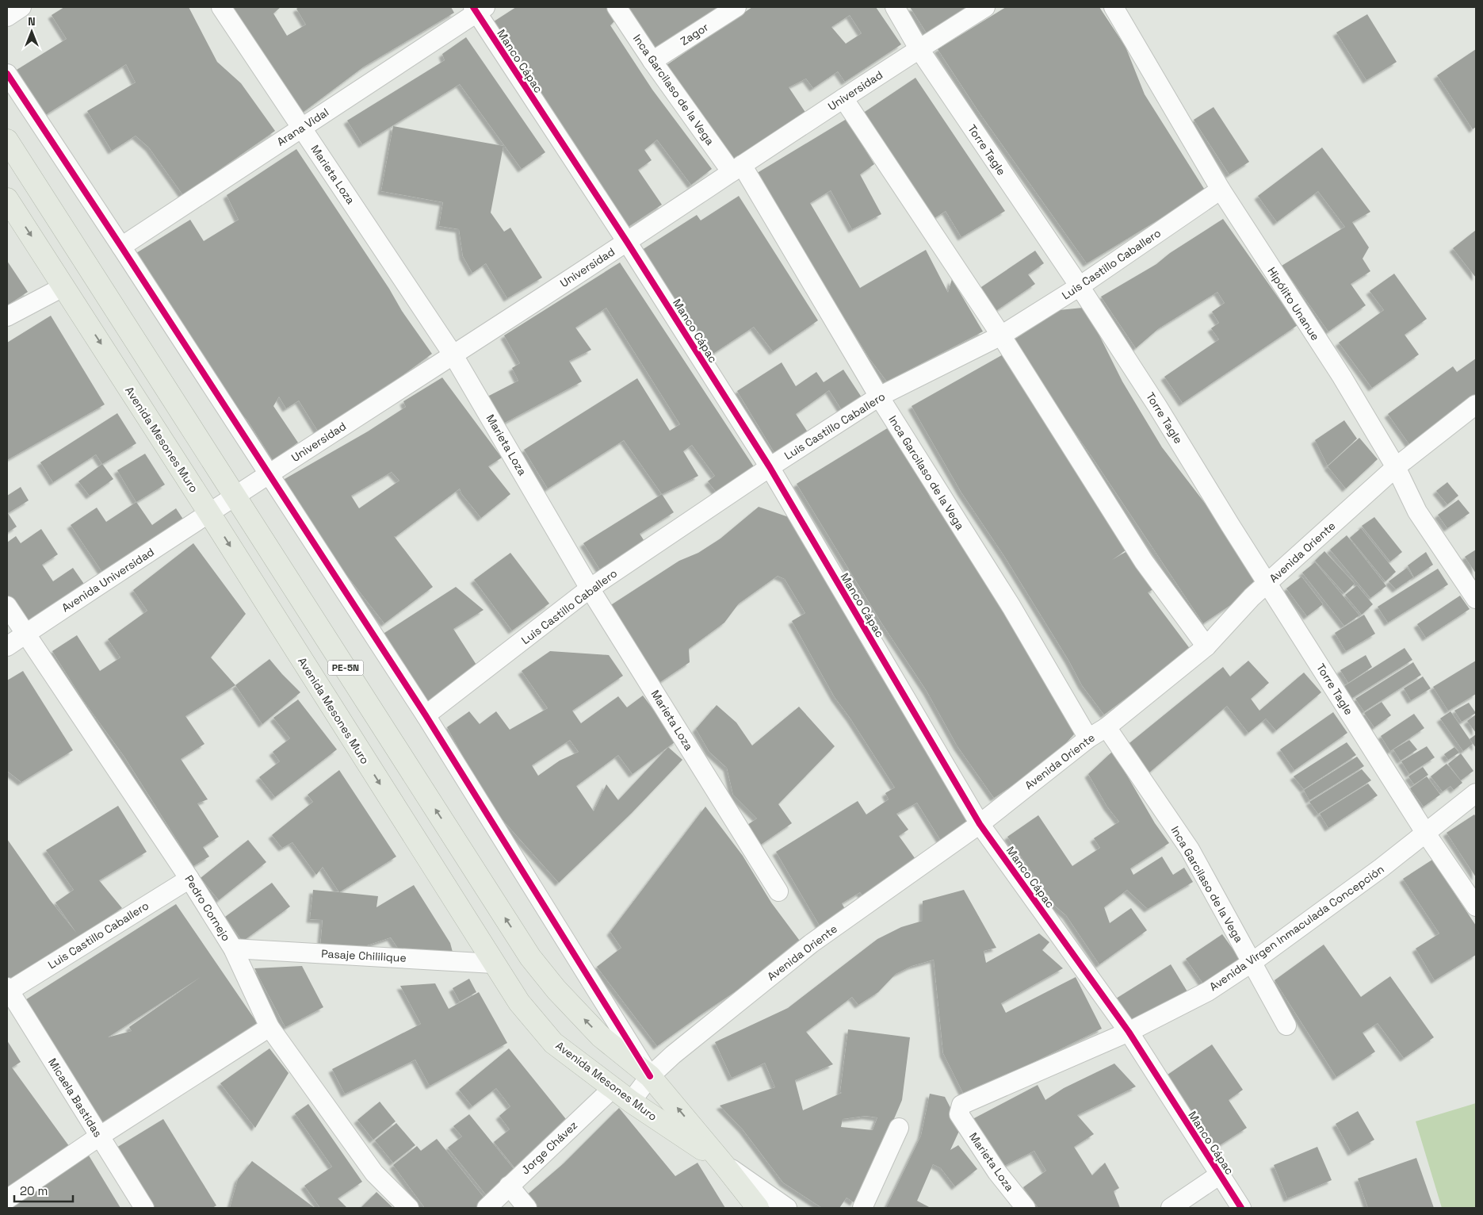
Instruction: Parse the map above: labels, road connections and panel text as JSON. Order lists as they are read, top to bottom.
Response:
{
  "streets": {
    "highway": ["Avenida Mesones Muro", "PE-5N"],
    "street": [
      "Zagor",
      "Manco Cápac",
      "Inca Garcilaso de la Vega",
      "Universidad",
      "Arana Vidal",
      "Torre Tagle",
      "Marieta Loza",
      "Luis Castillo Caballero",
      "Hipólito Unanue",
      "Avenida Oriente",
      "Avenida Universidad",
      "Pedro Cornejo",
      "Avenida Virgen Inmaculada Concepción",
      "Pasaje Chililique",
      "Micaela Bastidas",
      "Jorge Chávez"
    ]
  },
  "crossings": [
    ["Zagor", "Inca Garcilaso de la Vega"],
    ["Manco Cápac", "Universidad"],
    ["Manco Cápac", "Arana Vidal"],
    ["Manco Cápac", "Luis Castillo Caballero"],
    ["Manco Cápac", "Avenida Oriente"],
    ["Manco Cápac", "Avenida Virgen Inmaculada Concepción"],
    ["Inca Garcilaso de la Vega", "Universidad"],
    ["Inca Garcilaso de la Vega", "Luis Castillo Caballero"],
    ["Inca Garcilaso de la Vega", "Avenida Oriente"],
    ["Inca Garcilaso de la Vega", "Avenida Virgen Inmaculada Concepción"],
    ["Universidad", "Torre Tagle"],
    ["Universidad", "Marieta Loza"],
    ["Universidad", "Avenida Mesones Muro"],
    ["Universidad", "Avenida Universidad"],
    ["Universidad", "PE-5N"],
    ["Arana Vidal", "Marieta Loza"],
    ["Torre Tagle", "Luis Castillo Caballero"],
    ["Torre Tagle", "Avenida Oriente"],
    ["Torre Tagle", "Avenida Virgen Inmaculada Concepción"],
    ["Marieta Loza", "Luis Castillo Caballero"],
    ["Marieta Loza", "Avenida Virgen Inmaculada Concepción"],
    ["Luis Castillo Caballero", "Hipólito Unanue"],
    ["Luis Castillo Caballero", "Pedro Cornejo"],
    ["Luis Castillo Caballero", "Micaela Bastidas"],
    ["Hipólito Unanue", "Avenida Oriente"],
    ["Avenida Mesones Muro", "Avenida Oriente"],
    ["Avenida Mesones Muro", "Avenida Universidad"],
    ["Avenida Mesones Muro", "PE-5N"],
    ["Avenida Mesones Muro", "Pasaje Chililique"],
    ["Avenida Mesones Muro", "Jorge Chávez"],
    ["Avenida Oriente", "PE-5N"],
    ["Avenida Universidad", "Pedro Cornejo"],
    ["Pedro Cornejo", "Pasaje Chililique"]
  ],
  "scale_bar": "20 m",
  "north": "top"
}
